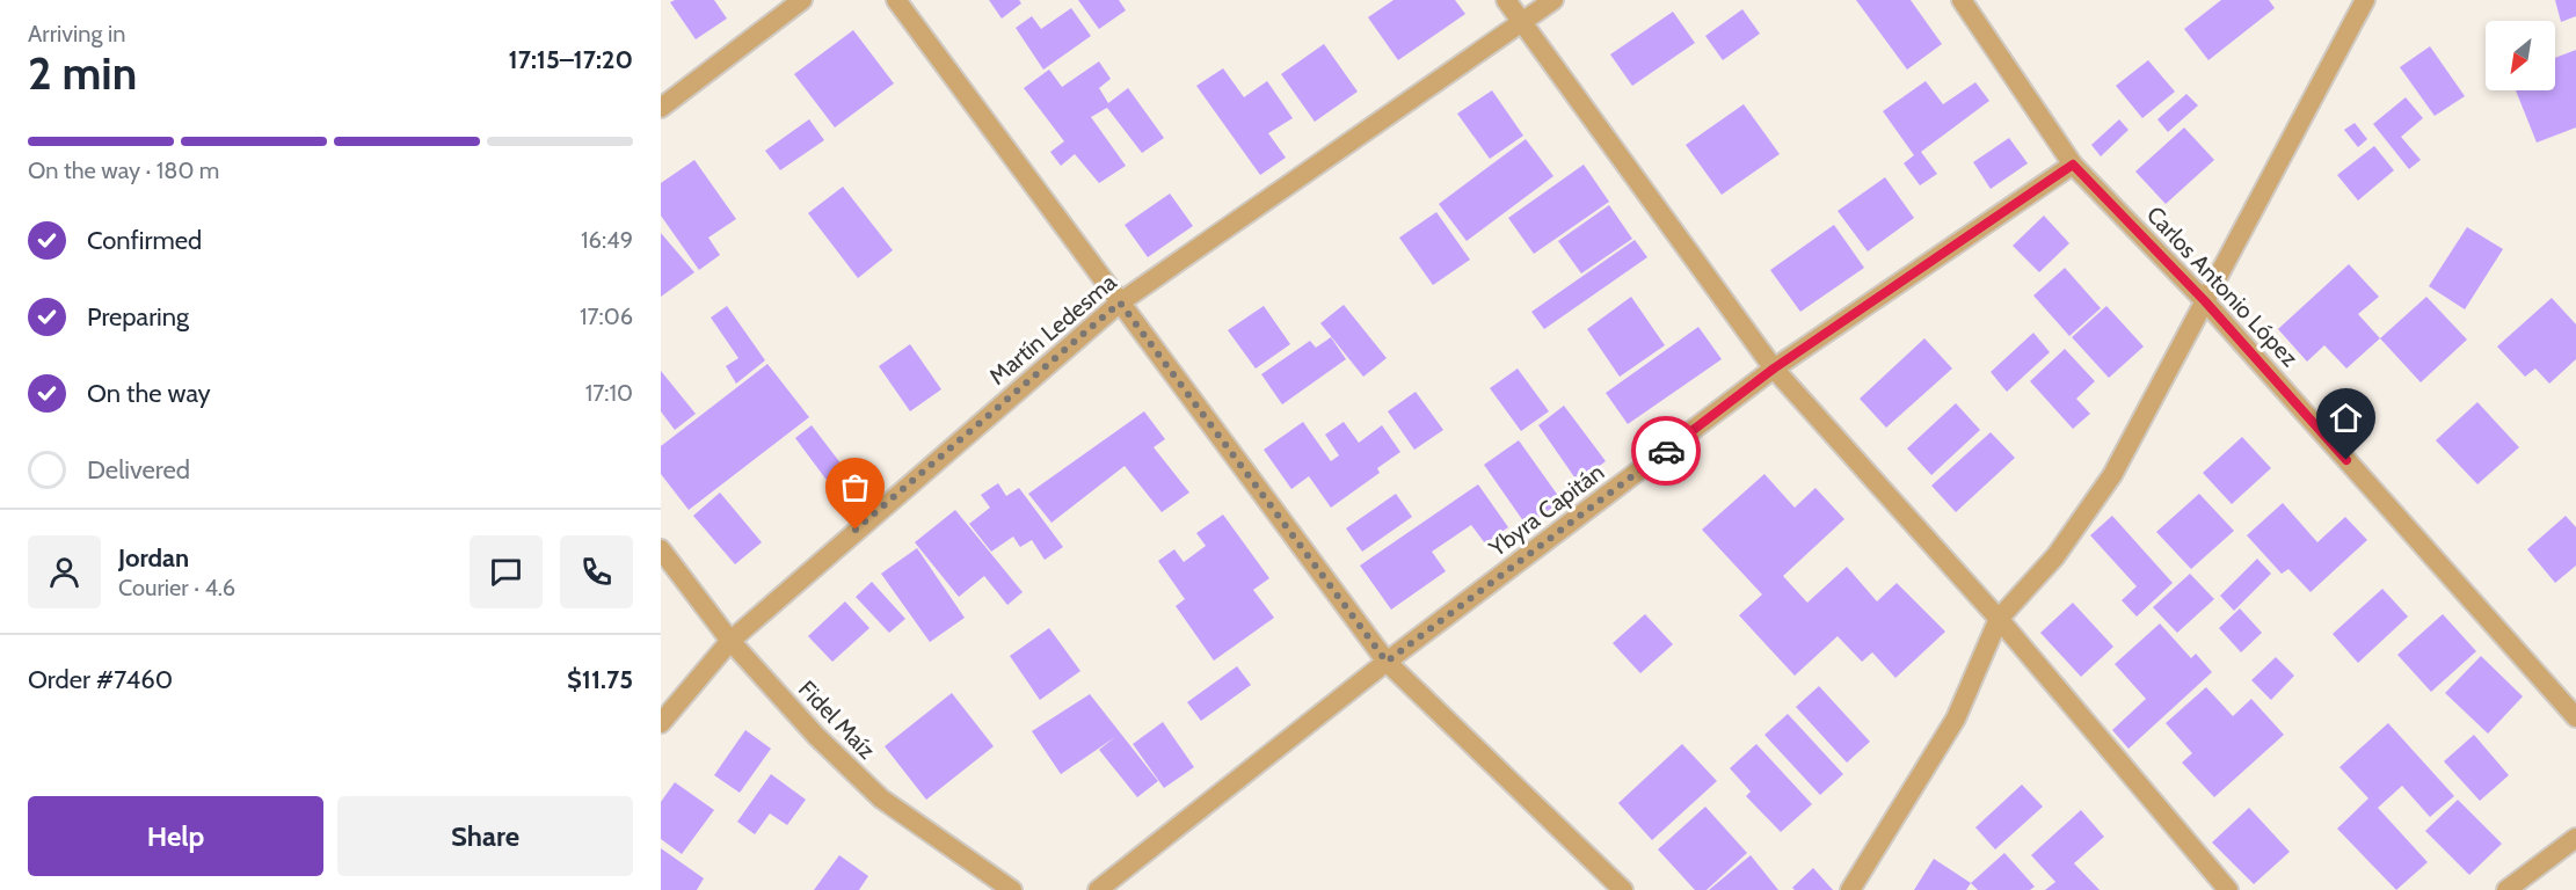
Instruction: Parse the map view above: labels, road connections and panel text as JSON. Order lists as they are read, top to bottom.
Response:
{
  "streets": {
    "street": [
      "Carlos Antonio López",
      "Martín Ledesma",
      "Ybyra Capitán",
      "Fidel Maíz"
    ]
  },
  "crossings": [
    ["Carlos Antonio López", "Ybyra Capitán"],
    ["Martín Ledesma", "Fidel Maíz"]
  ],
  "north": "bottom left",
  "page": {
    "heading": ["2 min", "Arriving in", "17:15–17:20"],
    "panel": [
      "Jordan",
      "Courier · 4.6",
      "Order #7460",
      "$11.75"
    ],
    "bar": "On the way · 180 m",
    "list": [
      ["Confirmed", "16:49"],
      ["Preparing", "17:06"],
      ["On the way", "17:10"],
      "Delivered"
    ],
    "buttons": ["Help", "Share"]
  }
}
